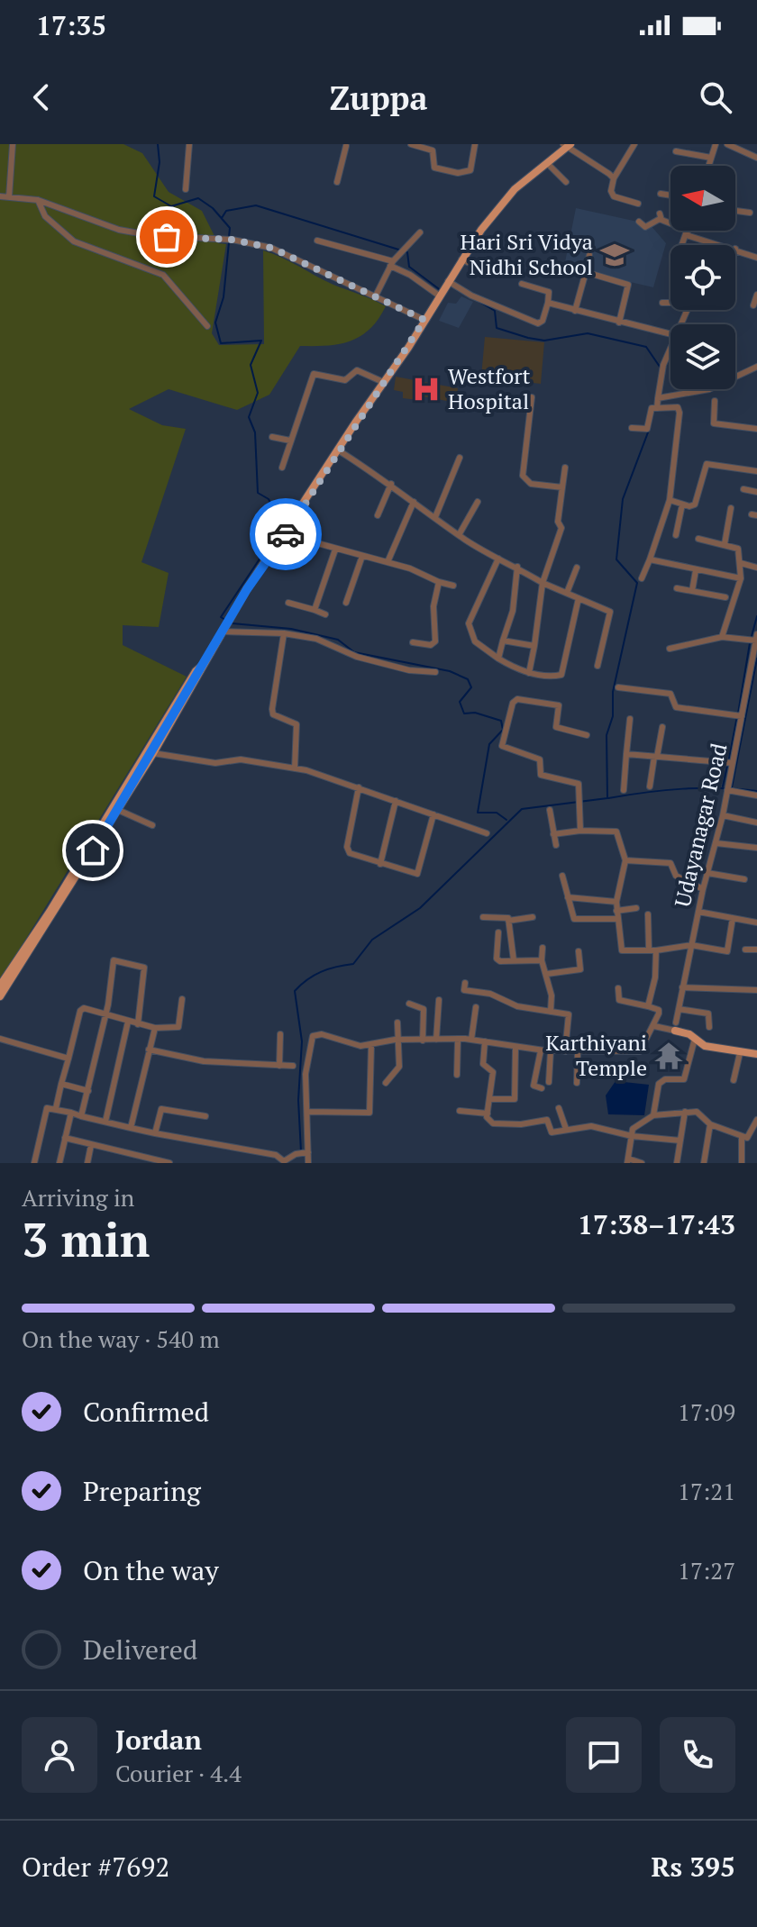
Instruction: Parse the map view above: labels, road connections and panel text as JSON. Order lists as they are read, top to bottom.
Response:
{
  "streets": {
    "street": ["Udayanagar Road"]
  },
  "places": {
    "school or university": ["Hari Sri Vidya Nidhi School"],
    "hospital": ["Westfort Hospital"],
    "temple": ["Karthiyani Temple"]
  },
  "north": "left",
  "page": {
    "status": "17:35",
    "header": "Zuppa",
    "heading": ["3 min", "Arriving in", "17:38–17:43"],
    "panel": [
      "Jordan",
      "Courier · 4.4",
      "Order #7692",
      "Rs 395"
    ],
    "bar": "On the way · 540 m",
    "list": [
      ["Confirmed", "17:09"],
      ["Preparing", "17:21"],
      ["On the way", "17:27"],
      "Delivered"
    ]
  }
}
